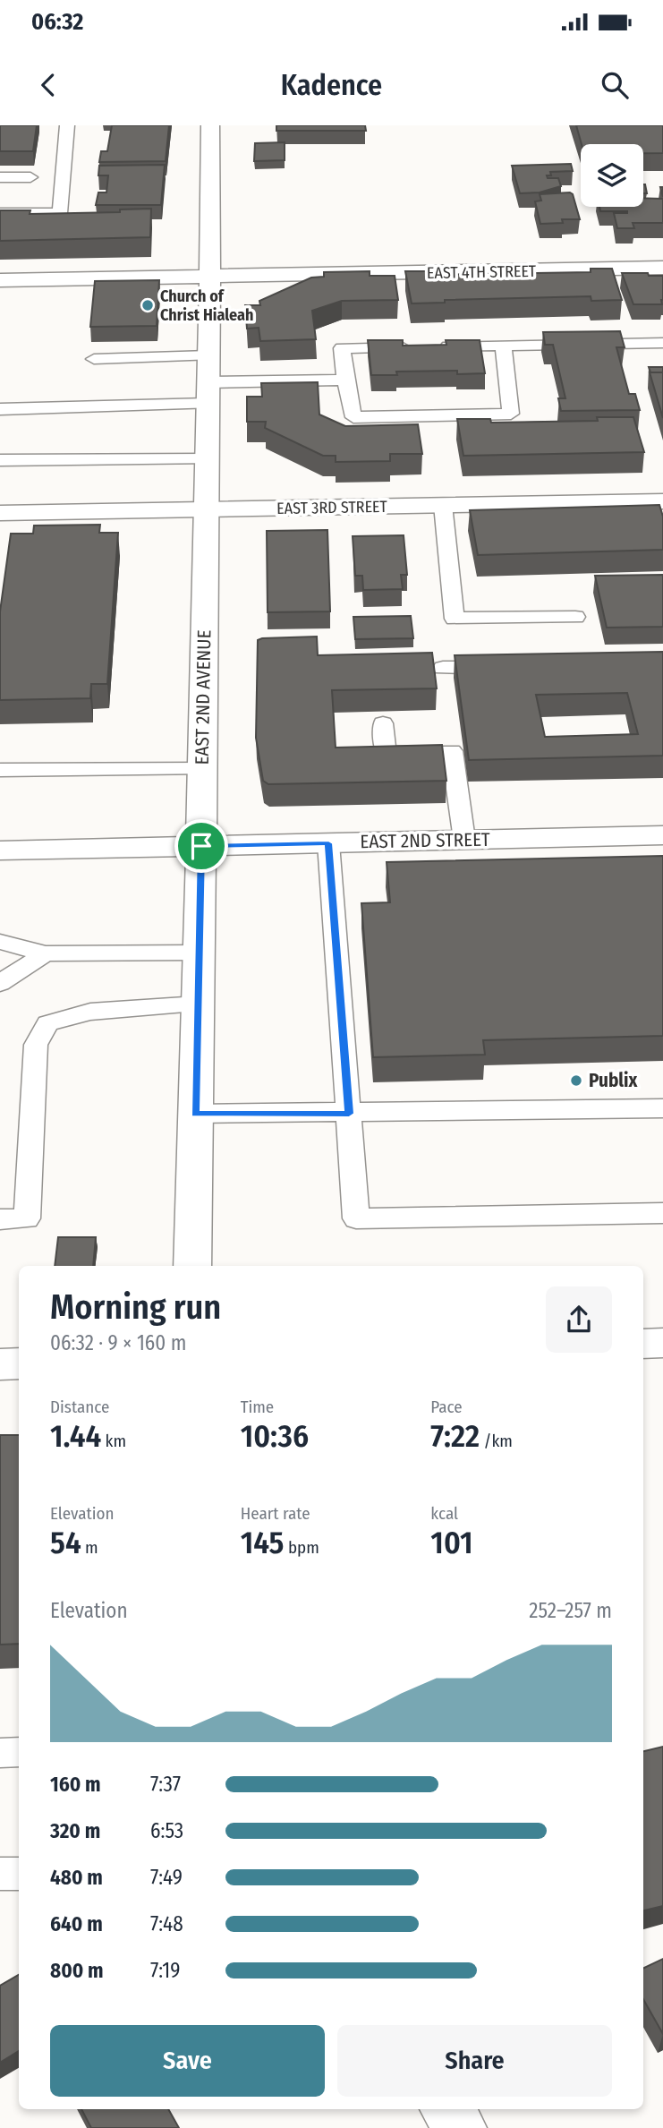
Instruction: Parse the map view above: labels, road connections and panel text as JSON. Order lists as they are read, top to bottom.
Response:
{
  "streets": {
    "street": [
      "EAST 4TH STREET",
      "EAST 3RD STREET",
      "EAST 2ND AVENUE",
      "EAST 2ND STREET"
    ]
  },
  "crossings": [
    ["EAST 4TH STREET", "EAST 2ND AVENUE"],
    ["EAST 3RD STREET", "EAST 2ND AVENUE"],
    ["EAST 2ND AVENUE", "EAST 2ND STREET"]
  ],
  "places": ["Church of Christ Hialeah", "Publix"],
  "page": {
    "status": "06:32",
    "header": "Kadence",
    "heading": ["Morning run", "06:32 · 9 × 160 m"],
    "stats": [
      ["Distance", "1.44 km"],
      ["Time", "10:36"],
      ["Pace", "7:22 /km"],
      ["Elevation", "54 m"],
      ["Heart rate", "145 bpm"],
      ["kcal", "101"]
    ],
    "chart": ["Elevation", "252–257 m"],
    "list": [
      {
        "name": "160 m",
        "note": "7:37"
      },
      {
        "name": "320 m",
        "note": "6:53"
      },
      {
        "name": "480 m",
        "note": "7:49"
      },
      {
        "name": "640 m",
        "note": "7:48"
      },
      {
        "name": "800 m",
        "note": "7:19"
      }
    ],
    "buttons": ["Save", "Share"]
  }
}
